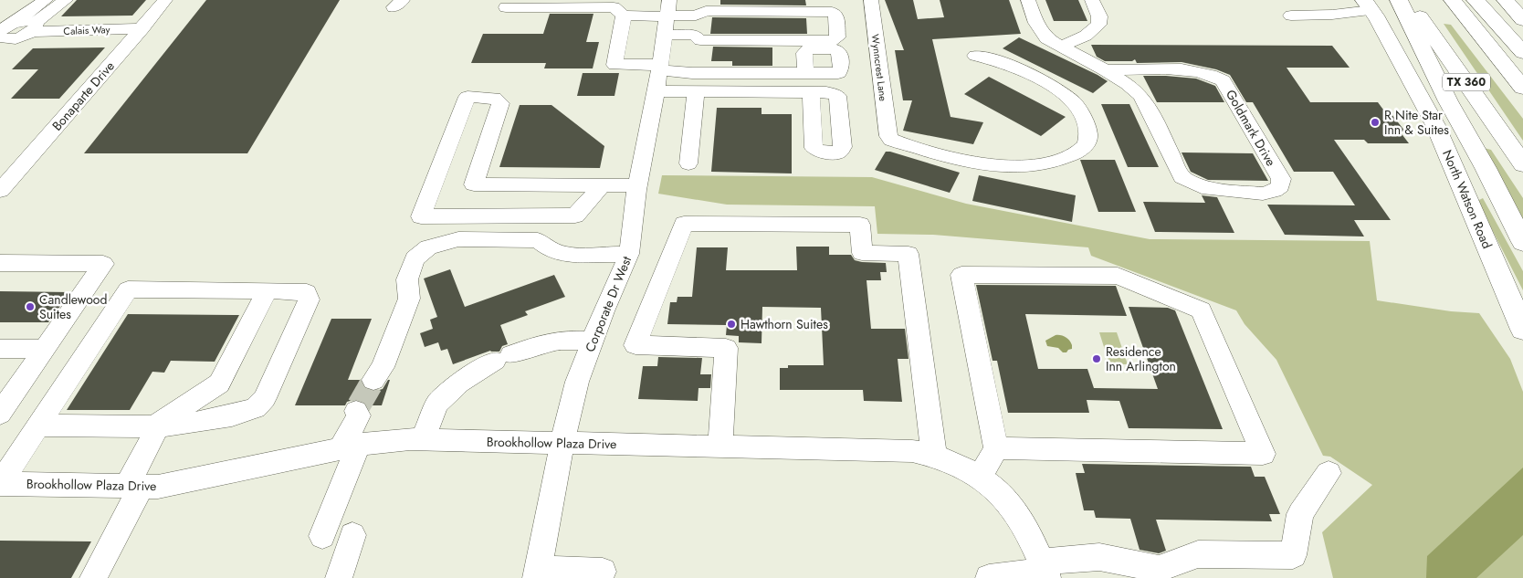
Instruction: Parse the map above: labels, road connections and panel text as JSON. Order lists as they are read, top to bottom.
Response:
{
  "streets": {
    "main road": ["TX 360", "North Watson Road"],
    "street": [
      "Calais Way",
      "Wynncrest Lane",
      "Bonaparte Drive",
      "Goldmark Drive",
      "Corporate Dr West",
      "Brookhollow Plaza Drive"
    ]
  },
  "crossings": [
    ["Calais Way", "Bonaparte Drive"],
    ["Corporate Dr West", "Brookhollow Plaza Drive"]
  ],
  "places": [
    "R Nite Star Inn & Suites",
    "Candlewood Suites",
    "Hawthorn Suites",
    "Residence Inn Arlington"
  ]
}
